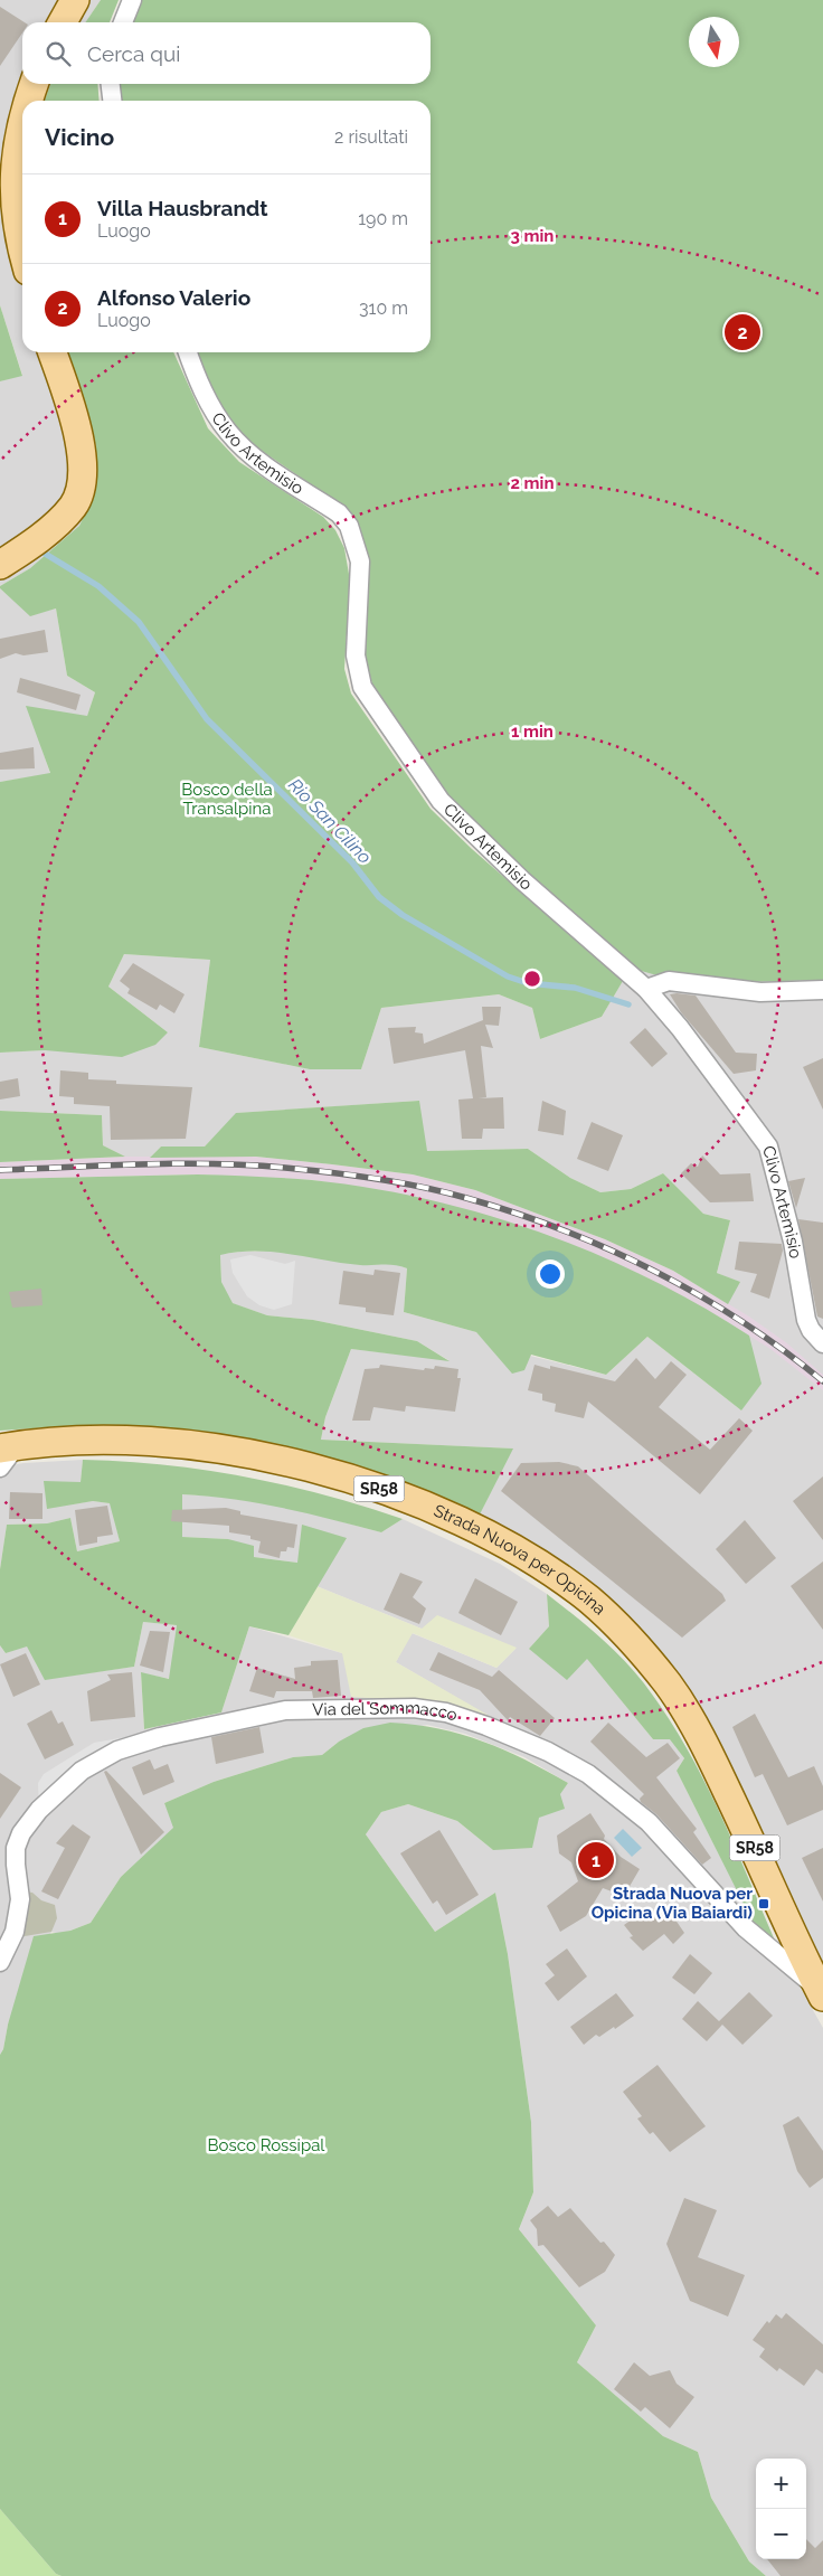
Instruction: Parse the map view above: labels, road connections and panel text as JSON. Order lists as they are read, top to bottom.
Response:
{
  "streets": {
    "main road": ["SR58", "Strada Nuova per Opicina"],
    "street": ["Clivo Artemisio", "Via del Sommacco"]
  },
  "crossings": [
    ["Strada Nuova per Opicina", "Via del Sommacco"]
  ],
  "water": ["Rio San Cilino"],
  "parks": ["Bosco della Transalpina", "Bosco Rossipal"],
  "places": {
    "transit": ["Strada Nuova per Opicina (Via Baiardi)"]
  },
  "north": "bottom",
  "page": {
    "search": "Cerca qui",
    "heading": ["Vicino", "2 risultati"],
    "list": [
      {
        "mark": "1",
        "name": "Villa Hausbrandt",
        "note": "Luogo",
        "value": "190 m"
      },
      {
        "mark": "2",
        "name": "Alfonso Valerio",
        "note": "Luogo",
        "value": "310 m"
      }
    ],
    "pins": ["2", "1"],
    "map_buttons": ["+", "−"]
  },
  "rings": ["3 min", "2 min", "1 min"]
}
